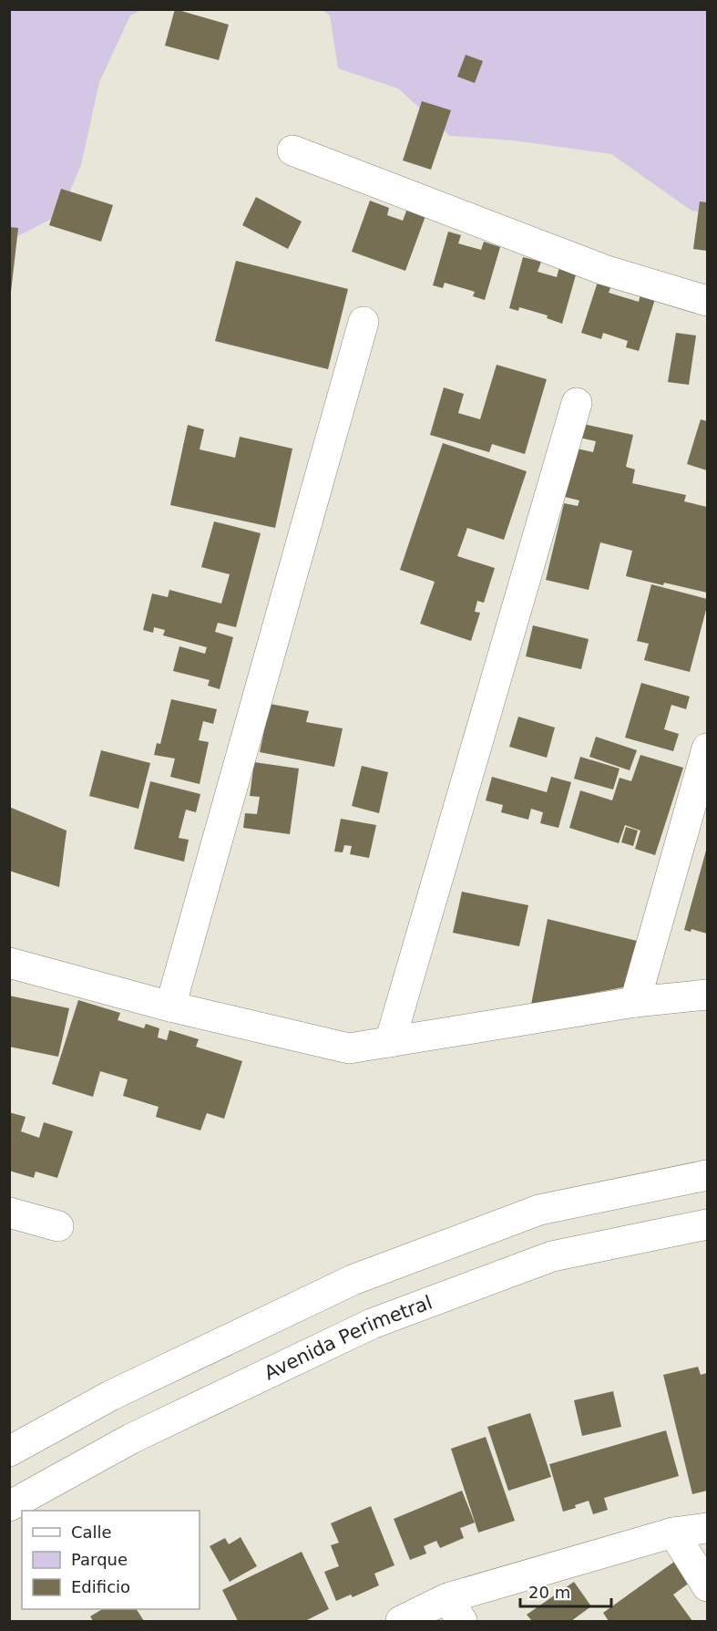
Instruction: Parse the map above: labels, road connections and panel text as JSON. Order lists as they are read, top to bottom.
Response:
{
  "streets": {
    "street": ["Avenida Perimetral"]
  },
  "legend": ["Calle", "Parque", "Edificio"],
  "scale_bar": "20 m"
}
